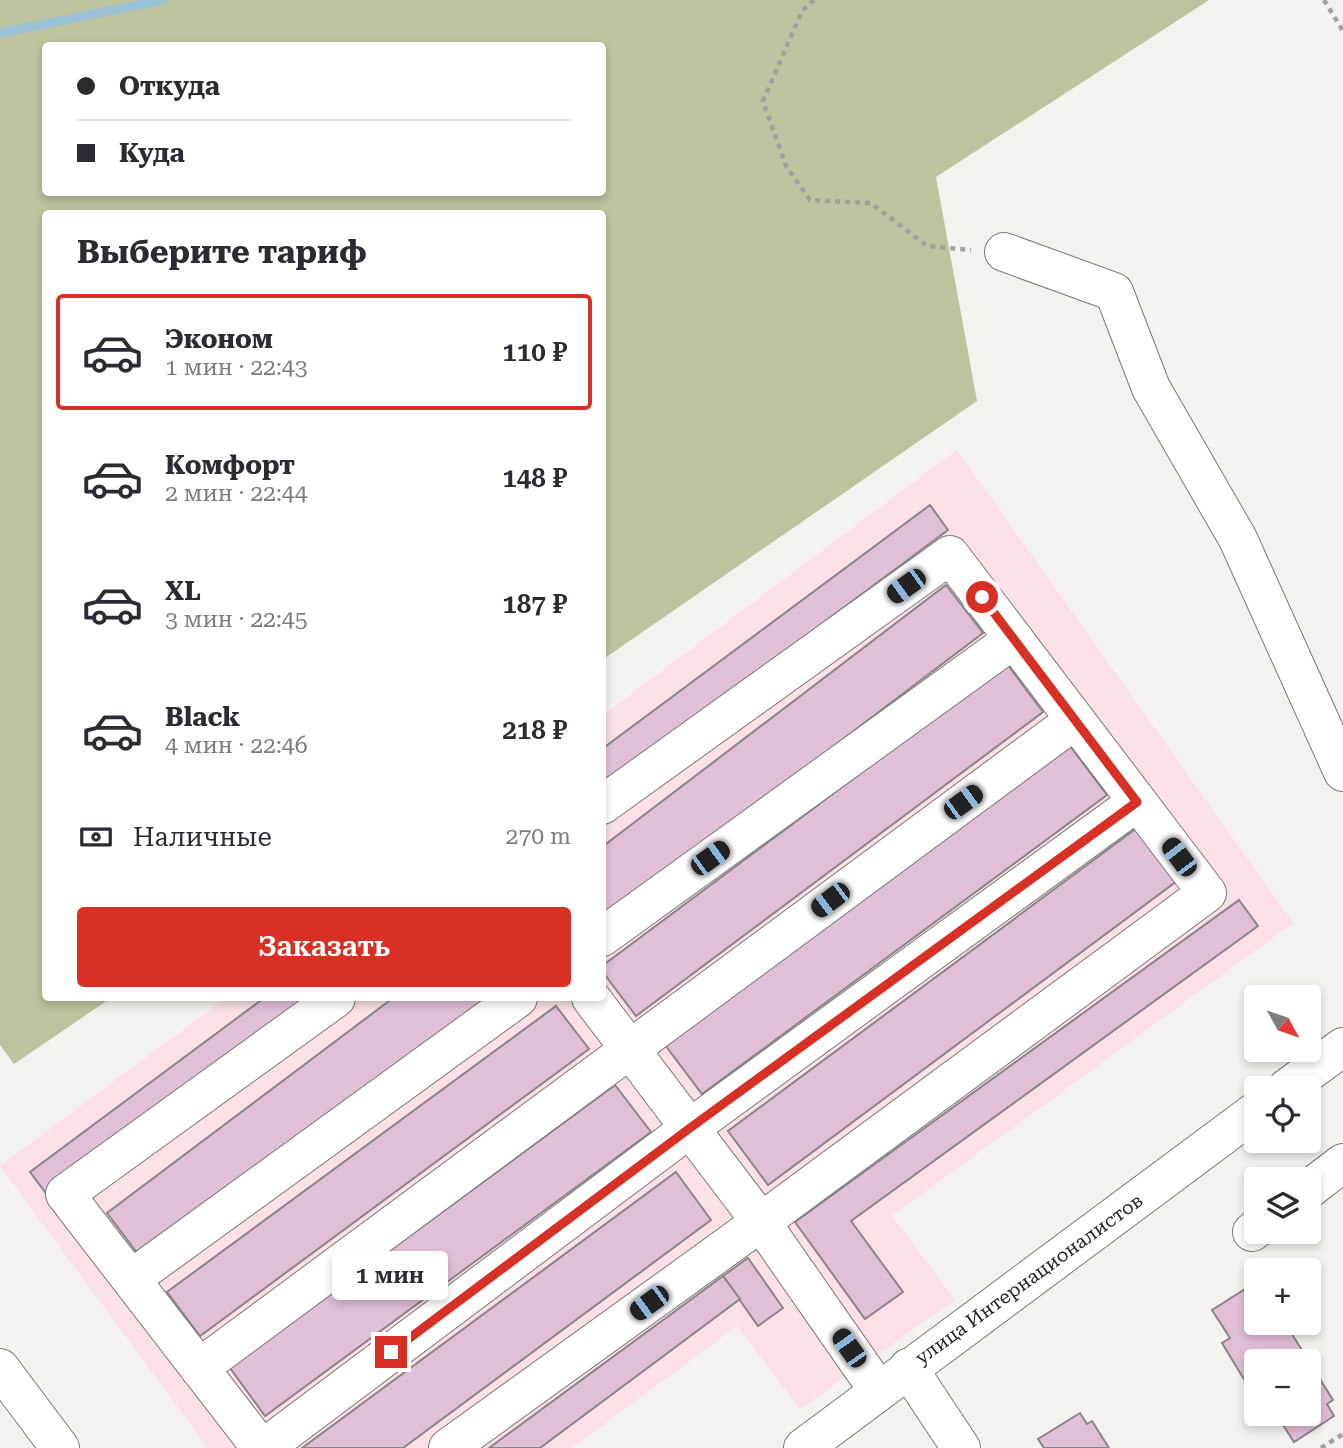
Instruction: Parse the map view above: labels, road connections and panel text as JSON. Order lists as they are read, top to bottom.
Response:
{
  "streets": {
    "street": ["улица Интернационалистов"]
  },
  "north": "bottom right",
  "page": {
    "banner": ["Откуда", "Куда"],
    "heading": "Выберите тариф",
    "list": [
      {
        "name": "Эконом",
        "note": "1 мин · 22:43",
        "value": "110 ₽"
      },
      {
        "name": "Комфорт",
        "note": "2 мин · 22:44",
        "value": "148 ₽"
      },
      {
        "name": "XL",
        "note": "3 мин · 22:45",
        "value": "187 ₽"
      },
      {
        "name": "Black",
        "note": "4 мин · 22:46",
        "value": "218 ₽"
      }
    ],
    "pay": ["Наличные", "270 m"],
    "buttons": "Заказать",
    "map_buttons": ["+", "−"],
    "bubble": "1 мин"
  }
}
